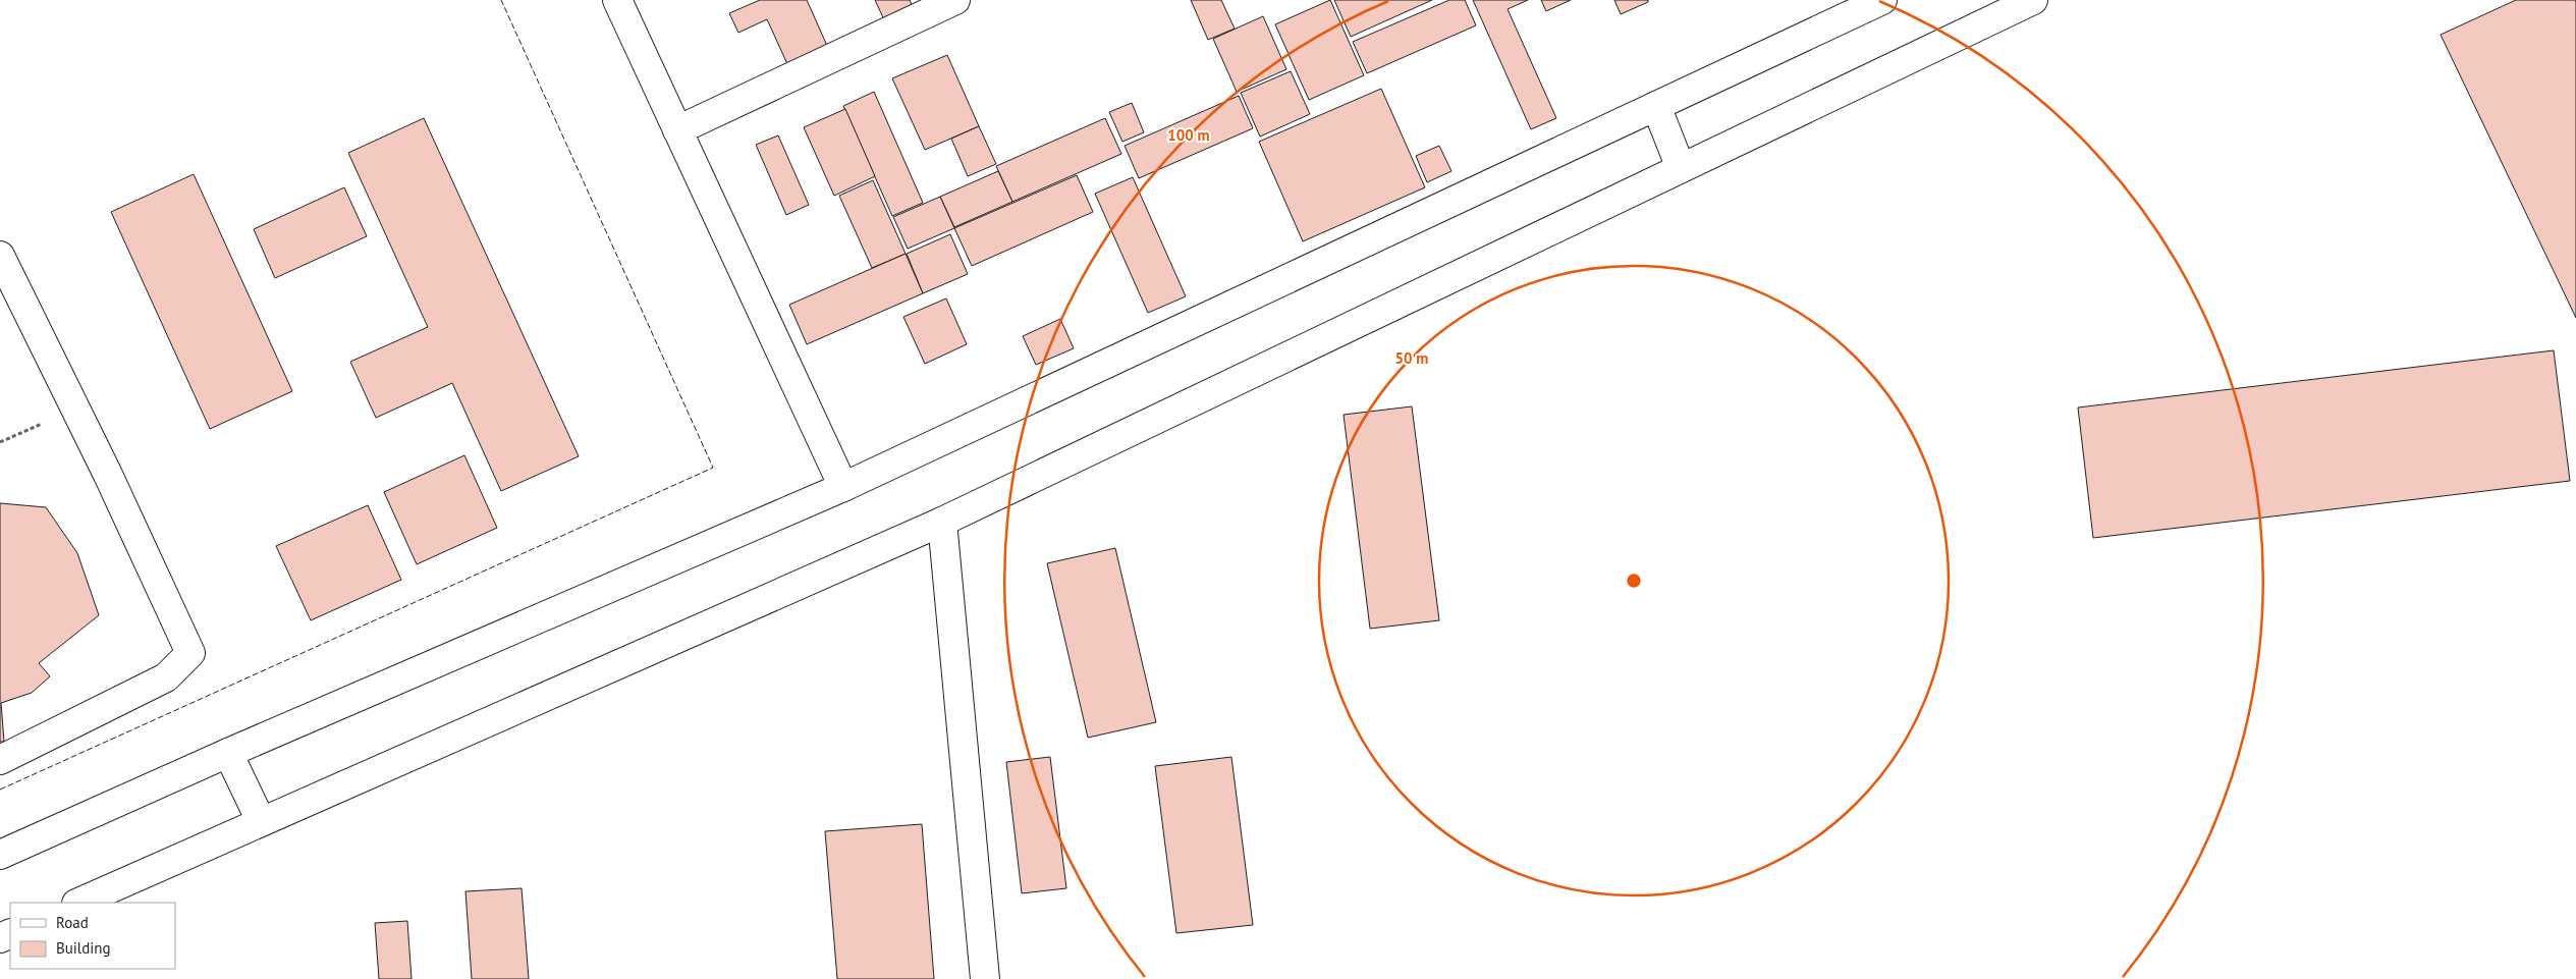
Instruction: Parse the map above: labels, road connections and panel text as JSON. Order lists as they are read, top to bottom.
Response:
{
  "legend": ["Road", "Building"],
  "rings": ["100 m", "50 m"]
}
